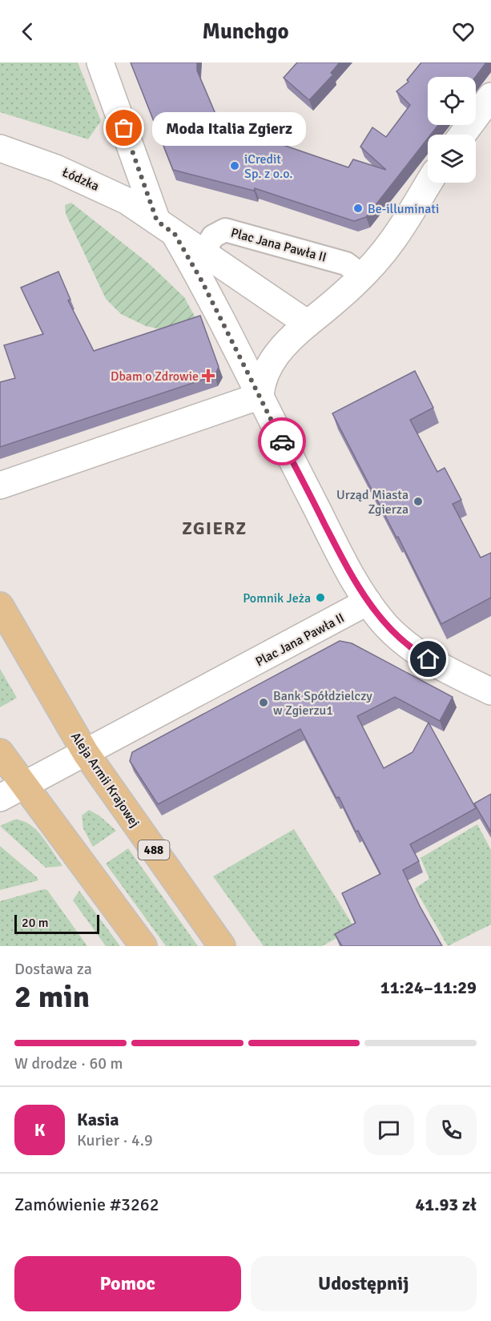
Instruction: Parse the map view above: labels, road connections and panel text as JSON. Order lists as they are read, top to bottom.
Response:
{
  "streets": {
    "main road": ["Aleja Armii Krajowej", "488"],
    "street": ["Łódzka", "Plac Jana Pawła II"]
  },
  "crossings": [
    ["Plac Jana Pawła II", "Aleja Armii Krajowej"]
  ],
  "districts": ["ZGIERZ"],
  "places": {
    "other": [
      "Moda Italia Zgierz",
      "iCredit Sp. z o.o.",
      "Be-illuminati",
      "Urząd Miasta Zgierza",
      "Pomnik Jeża",
      "Bank Spółdzielczy w Zgierzu1"
    ],
    "health": ["Dbam o Zdrowie"]
  },
  "scale_bar": "20 m",
  "page": {
    "header": "Munchgo",
    "bubble": "Moda Italia Zgierz",
    "scale": "20 m",
    "heading": ["2 min", "Dostawa za", "11:24–11:29"],
    "panel": [
      "Kasia",
      "Kurier · 4.9",
      "Zamówienie #3262",
      "41.93 zł"
    ],
    "bar": "W drodze · 60 m",
    "round": "K",
    "buttons": ["Pomoc", "Udostępnij"]
  }
}
